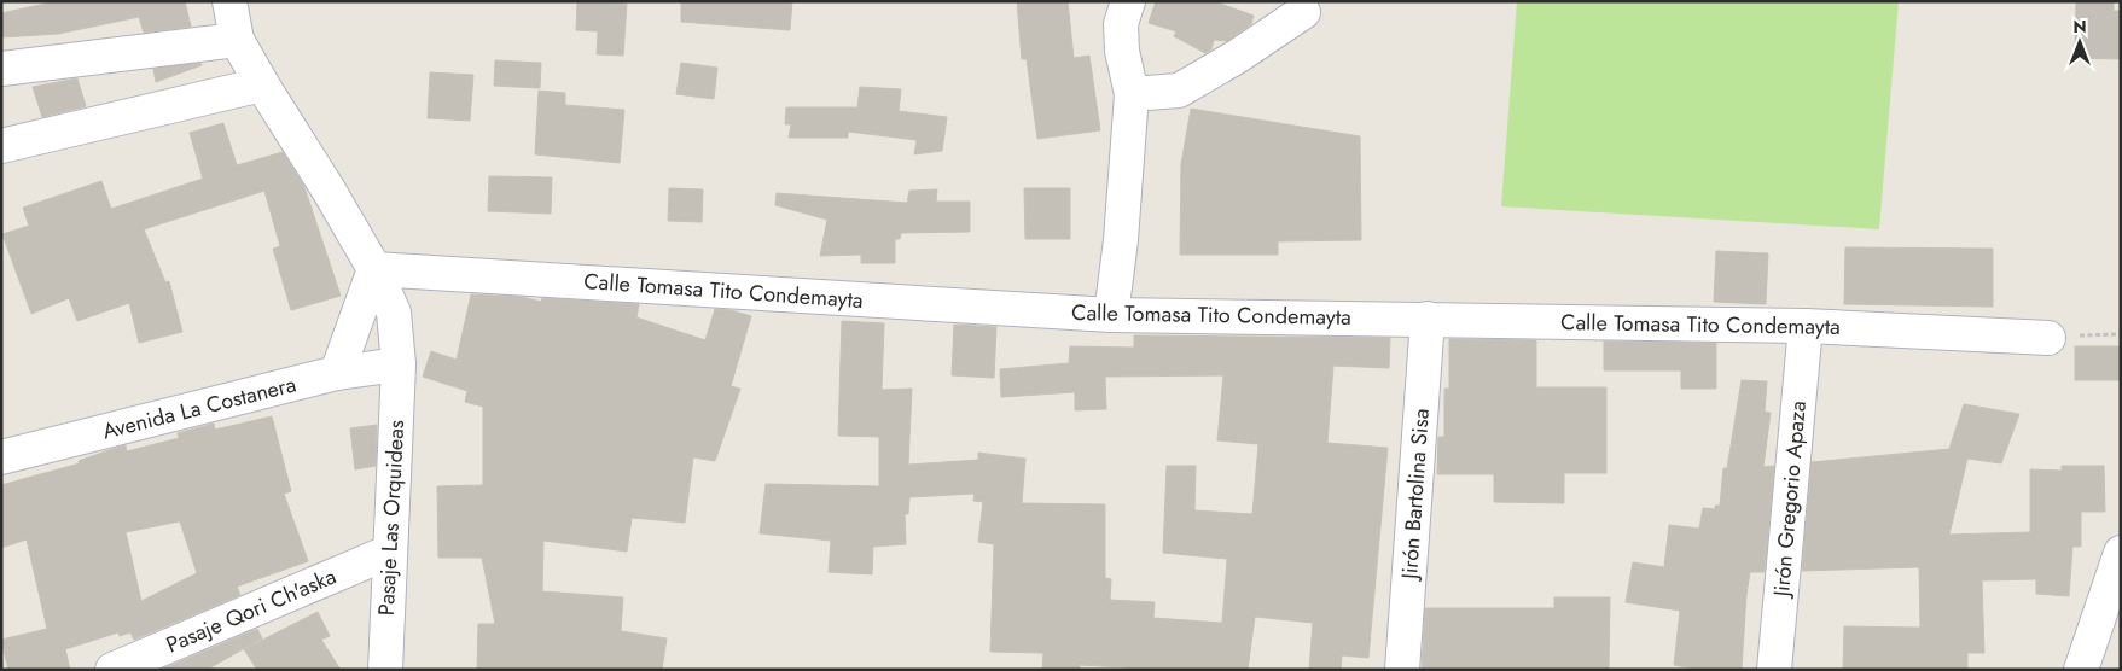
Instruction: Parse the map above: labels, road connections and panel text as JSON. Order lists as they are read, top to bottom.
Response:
{
  "streets": {
    "street": [
      "Calle Tomasa Tito Condemayta",
      "Avenida La Costanera",
      "Jirón Bartolina Sisa",
      "Jirón Gregorio Apaza",
      "Pasaje Las Orquideas",
      "Pasaje Qori Ch'aska"
    ]
  },
  "crossings": [
    ["Calle Tomasa Tito Condemayta", "Jirón Bartolina Sisa"],
    ["Calle Tomasa Tito Condemayta", "Jirón Gregorio Apaza"],
    ["Calle Tomasa Tito Condemayta", "Pasaje Las Orquideas"],
    ["Avenida La Costanera", "Pasaje Las Orquideas"],
    ["Pasaje Las Orquideas", "Pasaje Qori Ch'aska"]
  ],
  "north": "top"
}
